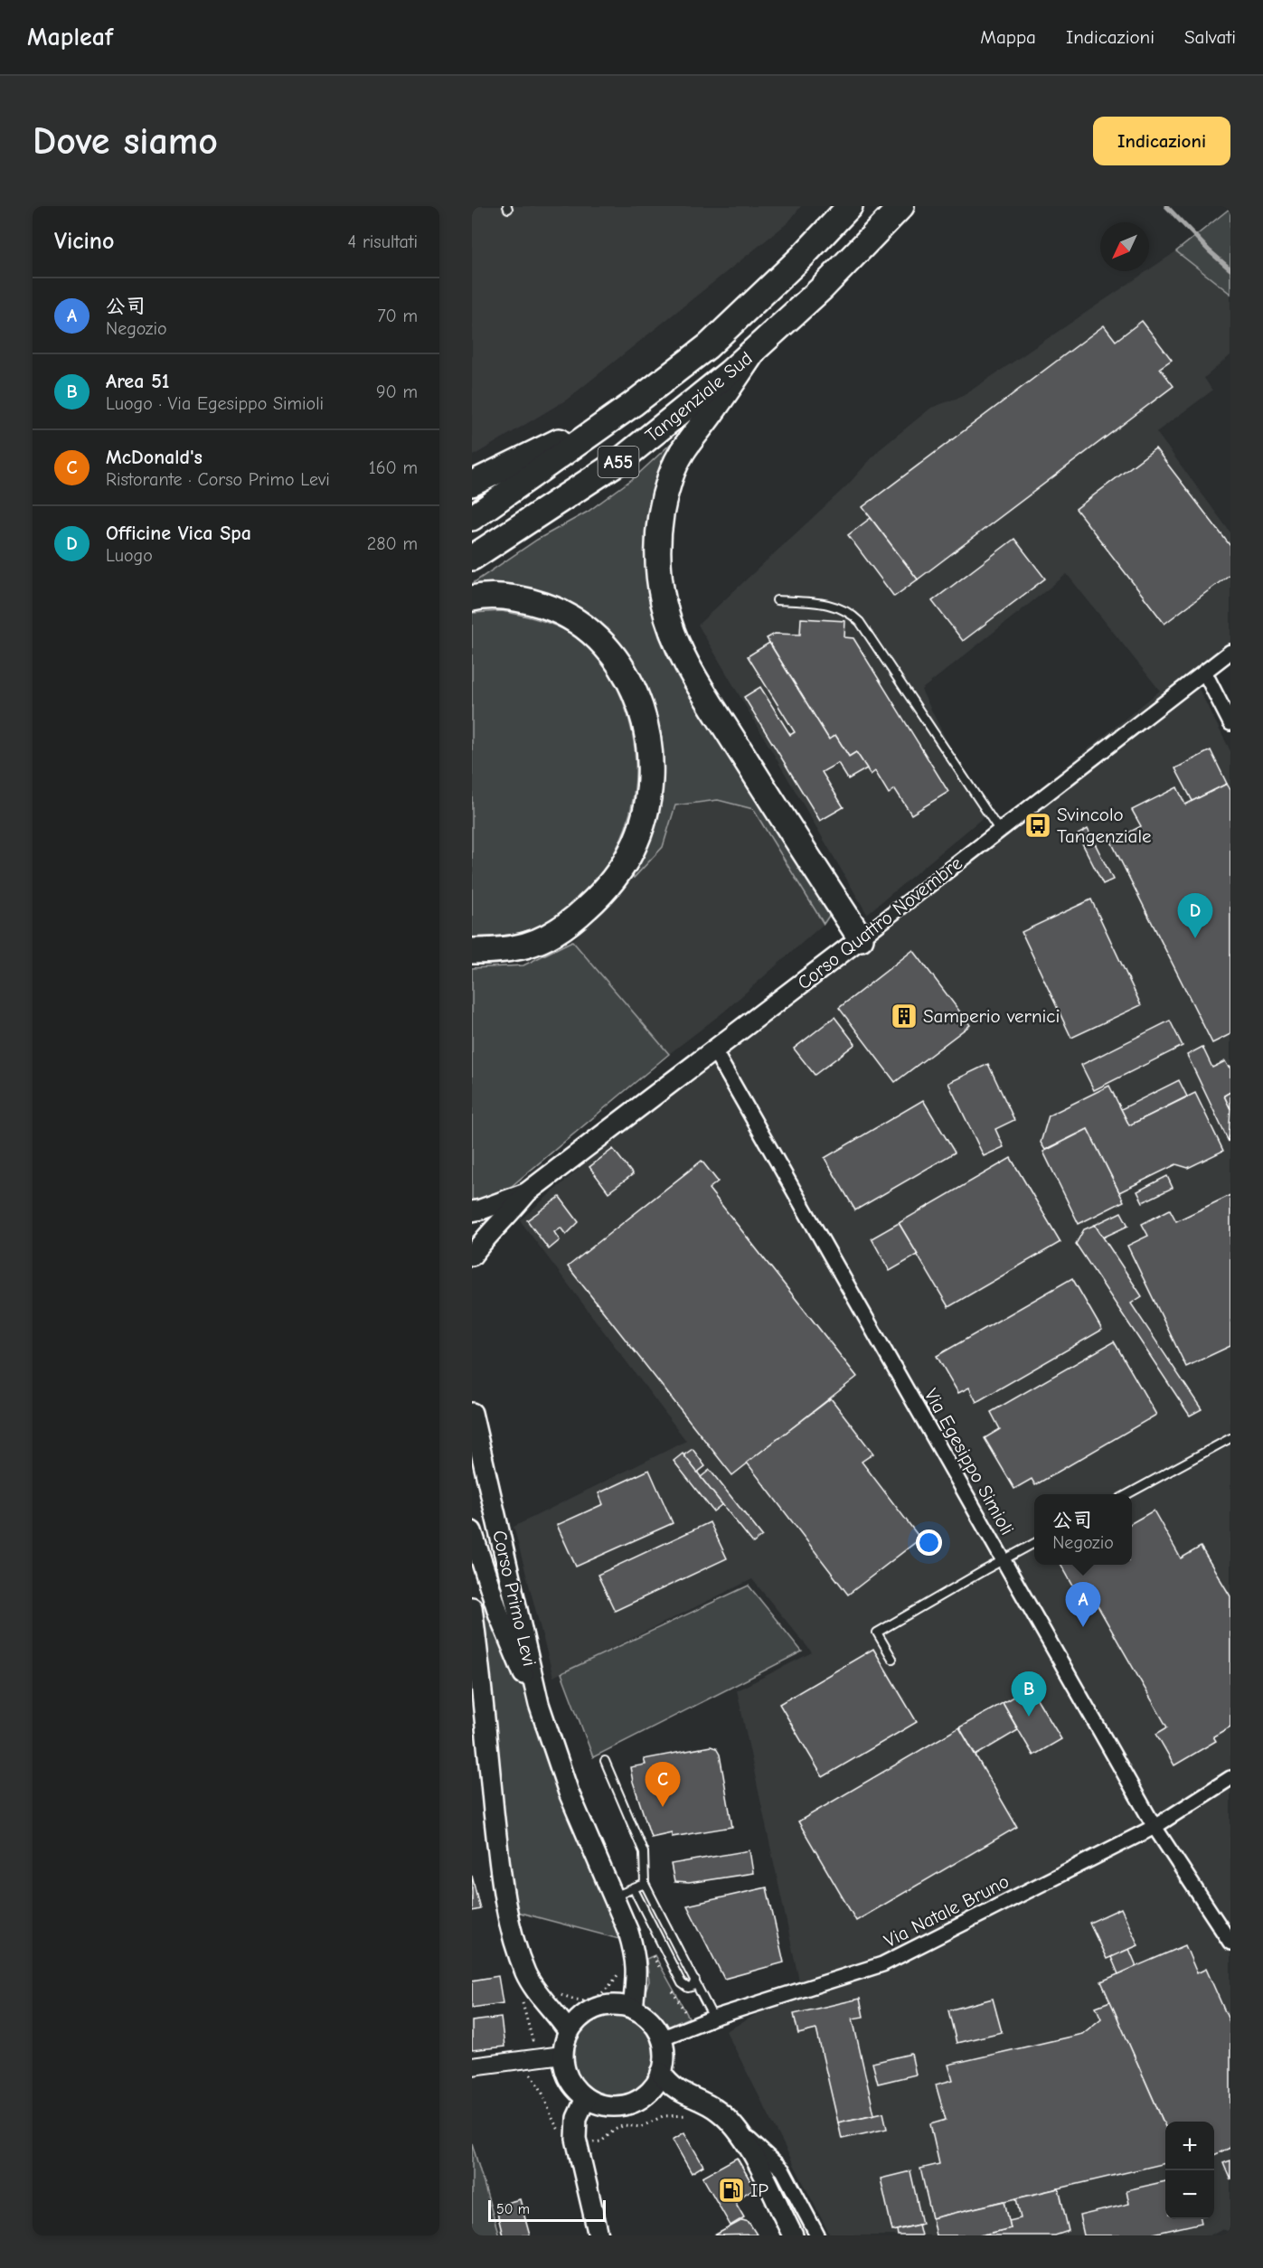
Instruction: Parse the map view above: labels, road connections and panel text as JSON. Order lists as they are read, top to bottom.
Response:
{
  "streets": {
    "highway": ["Tangenziale Sud", "A55"],
    "main road": ["Corso Quattro Novembre", "Corso Primo Levi"],
    "street": ["Via Egesippo Simioli", "Via Natale Bruno"]
  },
  "crossings": [
    ["Corso Quattro Novembre", "Via Egesippo Simioli"],
    ["Via Egesippo Simioli", "Via Natale Bruno"],
    ["Corso Primo Levi", "Via Natale Bruno"]
  ],
  "places": {
    "bus stop": ["Svincolo Tangenziale"],
    "building": ["Samperio vernici"],
    "fuel station": ["IP"]
  },
  "scale_bar": "50 m",
  "north": "bottom left",
  "page": {
    "header": "Mapleaf",
    "nav": ["Mappa", "Indicazioni", "Salvati"],
    "buttons": "Indicazioni",
    "title": "Dove siamo",
    "heading": ["Vicino", "4 risultati"],
    "list": [
      {
        "mark": "A",
        "name": "公司",
        "note": "Negozio",
        "value": "70 m"
      },
      {
        "mark": "B",
        "name": "Area 51",
        "note": "Luogo · Via Egesippo Simioli",
        "value": "90 m"
      },
      {
        "mark": "C",
        "name": "McDonald's",
        "note": "Ristorante · Corso Primo Levi",
        "value": "160 m"
      },
      {
        "mark": "D",
        "name": "Officine Vica Spa",
        "note": "Luogo",
        "value": "280 m"
      }
    ],
    "pins": [
      "D",
      "A",
      "B",
      "C"
    ],
    "popup": ["公司", "Negozio"],
    "map_buttons": ["+", "−"],
    "scale": "50 m"
  }
}
